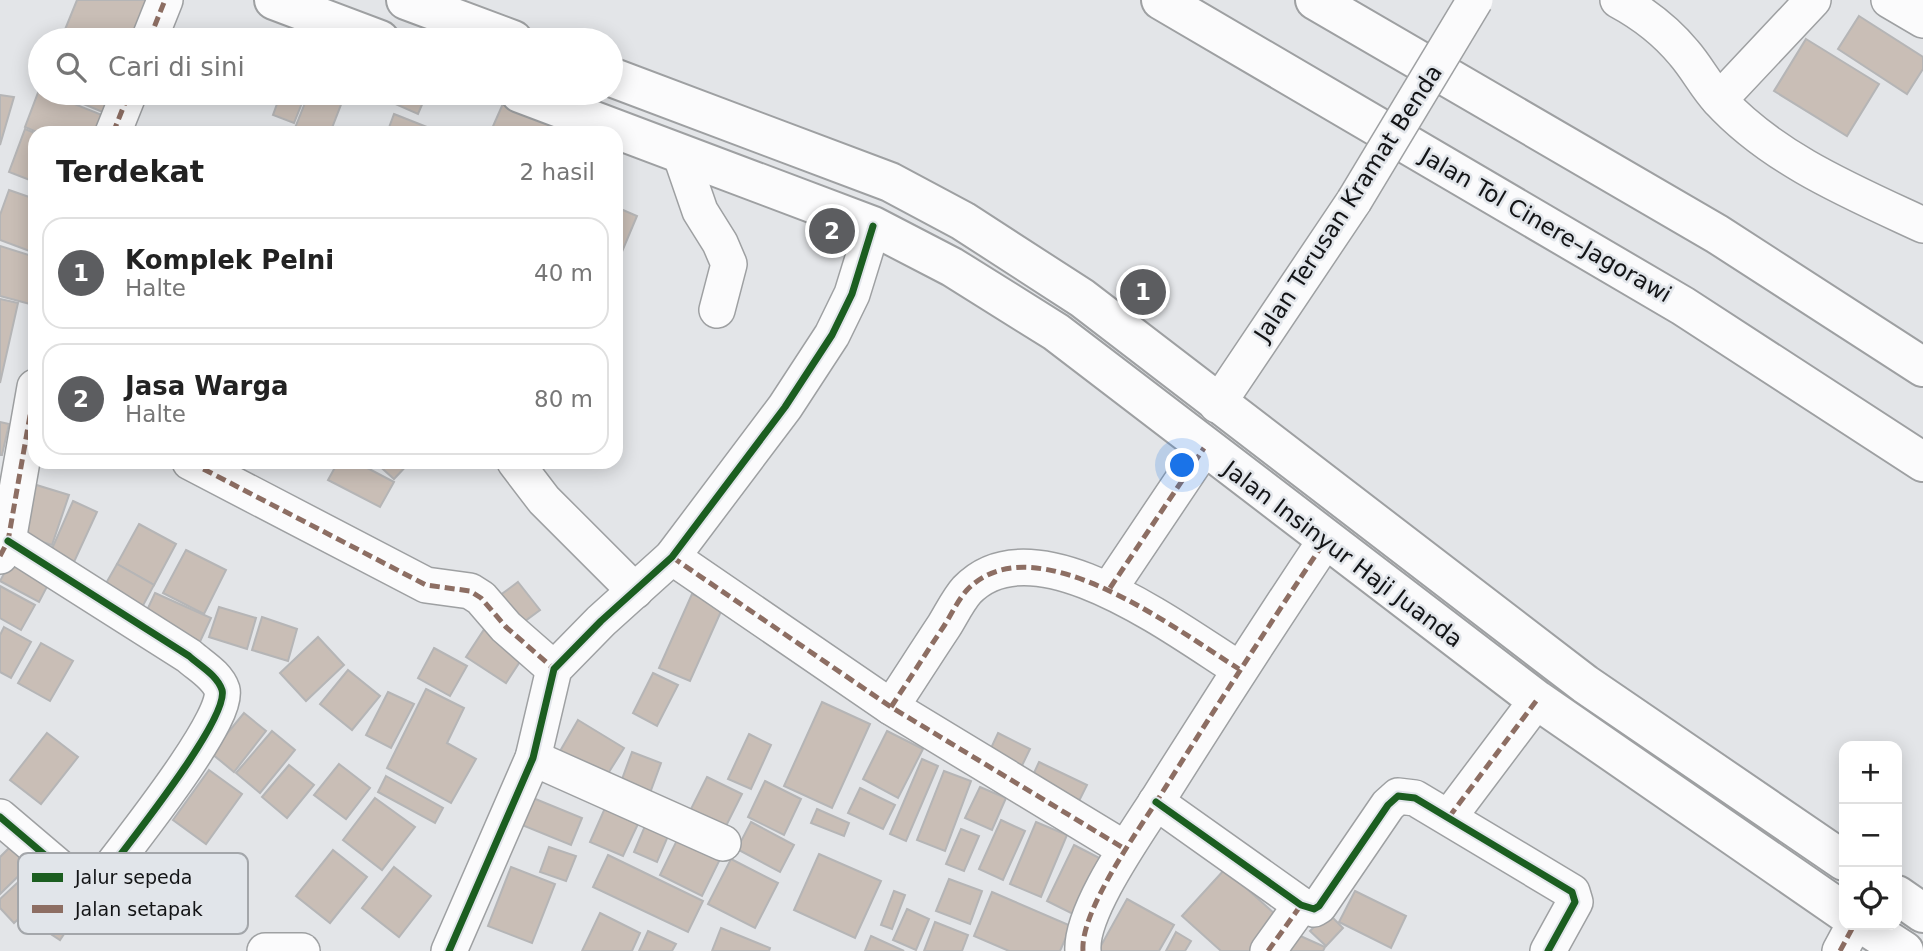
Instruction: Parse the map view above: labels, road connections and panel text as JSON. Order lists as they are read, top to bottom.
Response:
{
  "streets": {
    "highway": ["Jalan Tol Cinere–Jagorawi", "Jalan Insinyur Haji Juanda"],
    "street": ["Jalan Terusan Kramat Benda"]
  },
  "crossings": [
    ["Jalan Terusan Kramat Benda", "Jalan Insinyur Haji Juanda"]
  ],
  "legend": ["Jalur sepeda", "Jalan setapak"],
  "page": {
    "search": "Cari di sini",
    "heading": ["Terdekat", "2 hasil"],
    "pins": ["2", "1"],
    "list": [
      {
        "mark": "1",
        "name": "Komplek Pelni",
        "note": "Halte",
        "value": "40 m"
      },
      {
        "mark": "2",
        "name": "Jasa Warga",
        "note": "Halte",
        "value": "80 m"
      }
    ],
    "map_buttons": ["+", "−"]
  }
}
